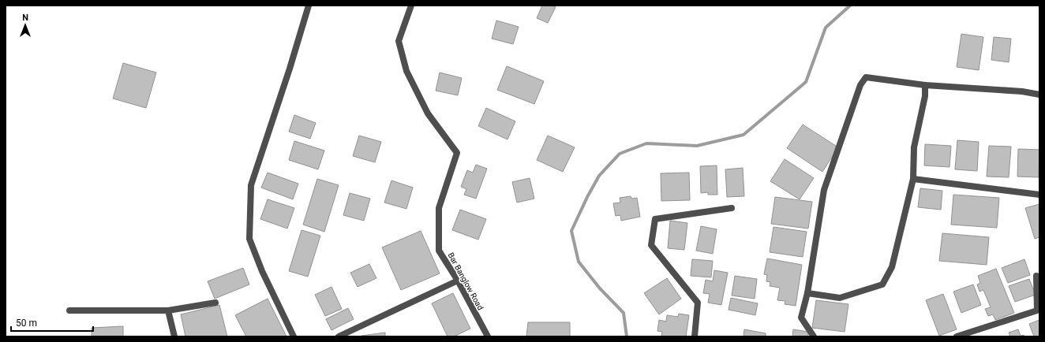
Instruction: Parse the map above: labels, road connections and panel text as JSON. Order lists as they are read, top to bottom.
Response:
{
  "streets": {
    "street": ["Bar Banglow Road"]
  },
  "scale_bar": "50 m",
  "north": "top"
}
